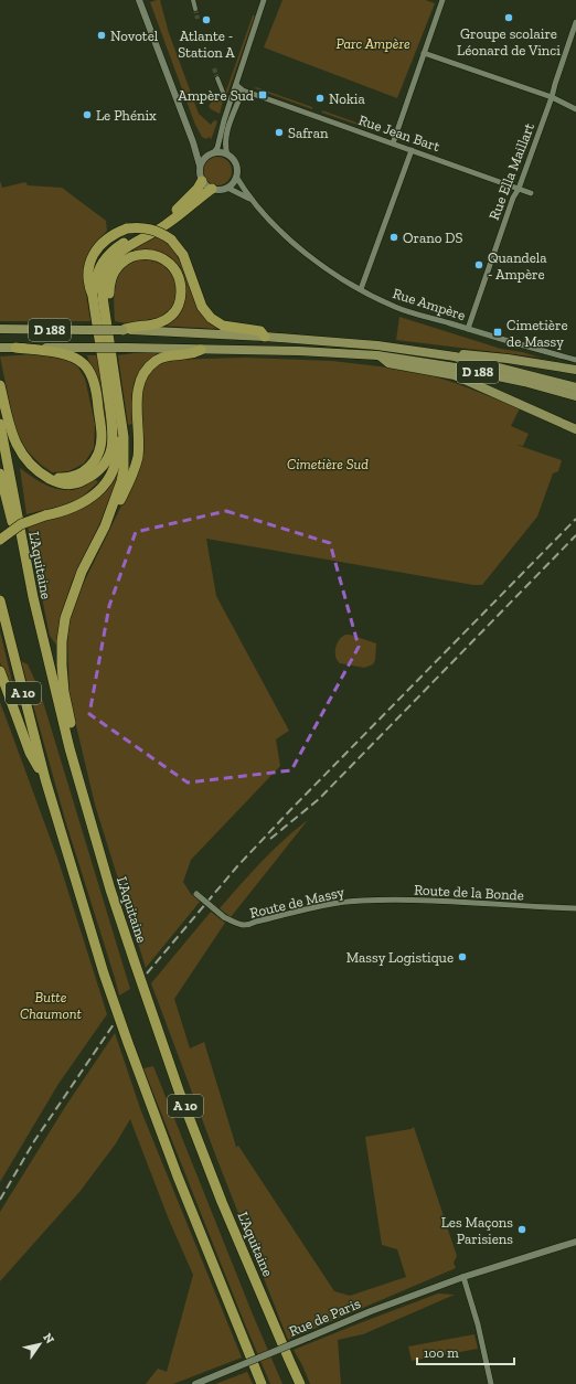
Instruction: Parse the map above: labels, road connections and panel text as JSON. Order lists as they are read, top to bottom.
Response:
{
  "streets": {
    "highway": ["L'Aquitaine", "A 10"],
    "main road": ["D 188"],
    "street": [
      "Rue Jean Bart",
      "Rue Ella Maillart",
      "Rue Ampère",
      "Route de la Bonde",
      "Route de Massy",
      "Rue de Paris"
    ]
  },
  "crossings": [
    ["Rue Jean Bart", "Rue Ella Maillart"],
    ["Rue Ella Maillart", "Rue Ampère"],
    ["Route de la Bonde", "Route de Massy"]
  ],
  "parks": ["Parc Ampère", "Cimetière Sud", "Butte Chaumont"],
  "places": {
    "other": [
      "Groupe scolaire Léonard de Vinci",
      "Atlante - Station A",
      "Novotel",
      "Nokia",
      "Le Phénix",
      "Safran",
      "Orano DS",
      "Quandela - Ampère",
      "Massy Logistique",
      "Les Maçons Parisiens"
    ],
    "transit": ["Ampère Sud", "Cimetière de Massy"]
  },
  "scale_bar": "100 m",
  "north": "top right"
}
